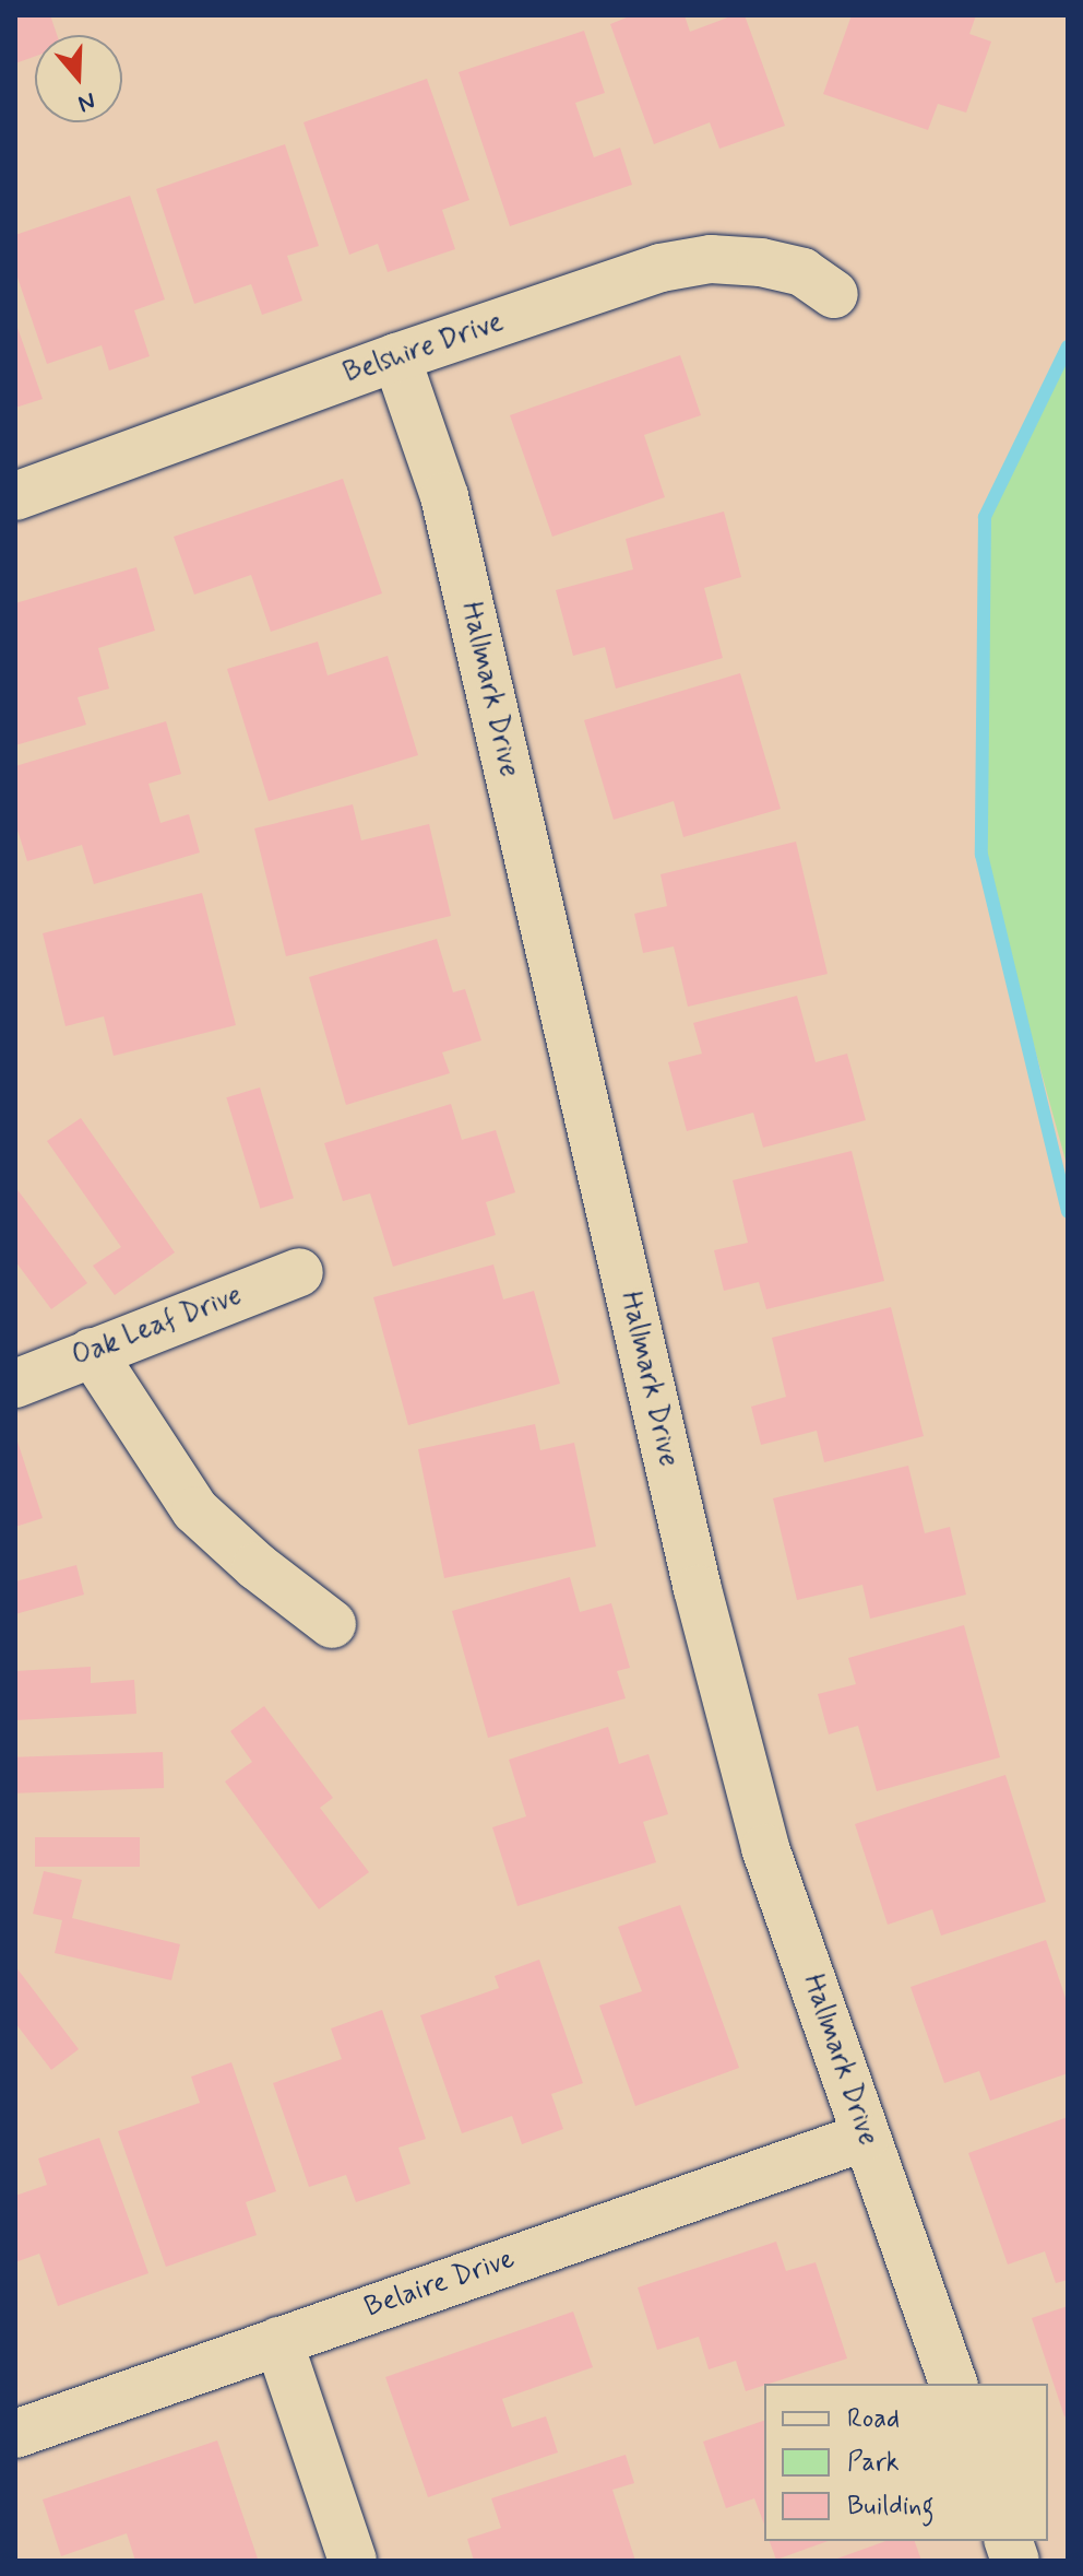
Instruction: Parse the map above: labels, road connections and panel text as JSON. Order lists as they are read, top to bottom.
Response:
{
  "streets": {
    "street": [
      "Belshire Drive",
      "Hallmark Drive",
      "Oak Leaf Drive",
      "Belaire Drive"
    ]
  },
  "crossings": [
    ["Belshire Drive", "Hallmark Drive"],
    ["Hallmark Drive", "Belaire Drive"]
  ],
  "legend": ["Road", "Park", "Building"],
  "north": "bottom"
}
